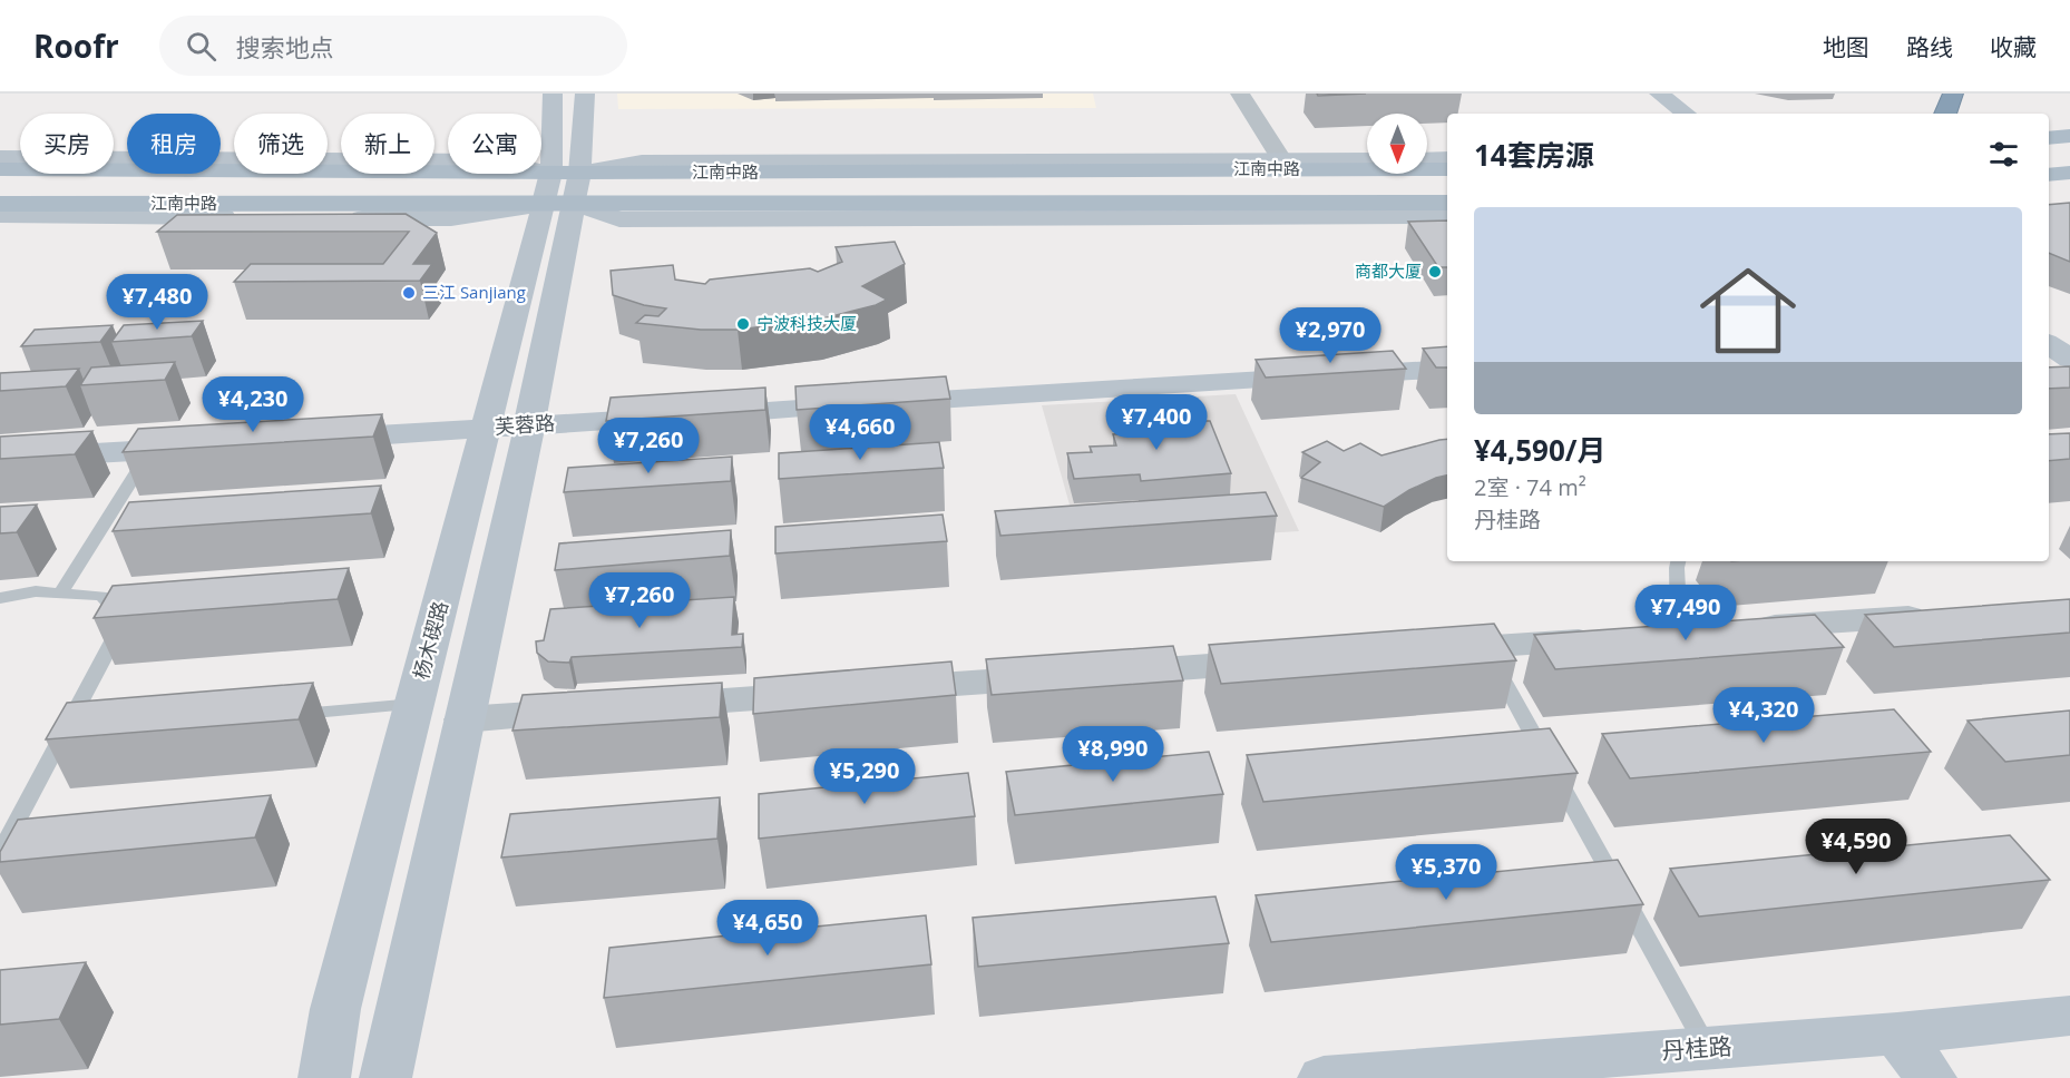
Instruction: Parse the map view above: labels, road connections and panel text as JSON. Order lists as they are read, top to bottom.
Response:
{
  "streets": {
    "main road": ["江南中路"],
    "street": ["芙蓉路", "杨木碶路", "丹桂路"]
  },
  "crossings": [
    ["江南中路", "杨木碶路"],
    ["芙蓉路", "杨木碶路"]
  ],
  "places": ["商都大厦", "三江 Sanjiang", "宁波科技大厦"],
  "north": "bottom",
  "page": {
    "header": "Roofr",
    "search": "搜索地点",
    "nav": ["地图", "路线", "收藏"],
    "chip": [
      "买房",
      "租房",
      "筛选",
      "新上",
      "公寓"
    ],
    "heading": "14套房源",
    "list": [
      {
        "name": "¥4,590/月",
        "note": "2室 · 74 m² · 丹桂路"
      }
    ],
    "price": [
      "¥7,480",
      "¥2,970",
      "¥4,230",
      "¥7,400",
      "¥4,660",
      "¥7,260",
      "¥7,260",
      "¥7,490",
      "¥4,320",
      "¥8,990",
      "¥5,290",
      "¥4,590",
      "¥5,370",
      "¥4,650"
    ]
  }
}
